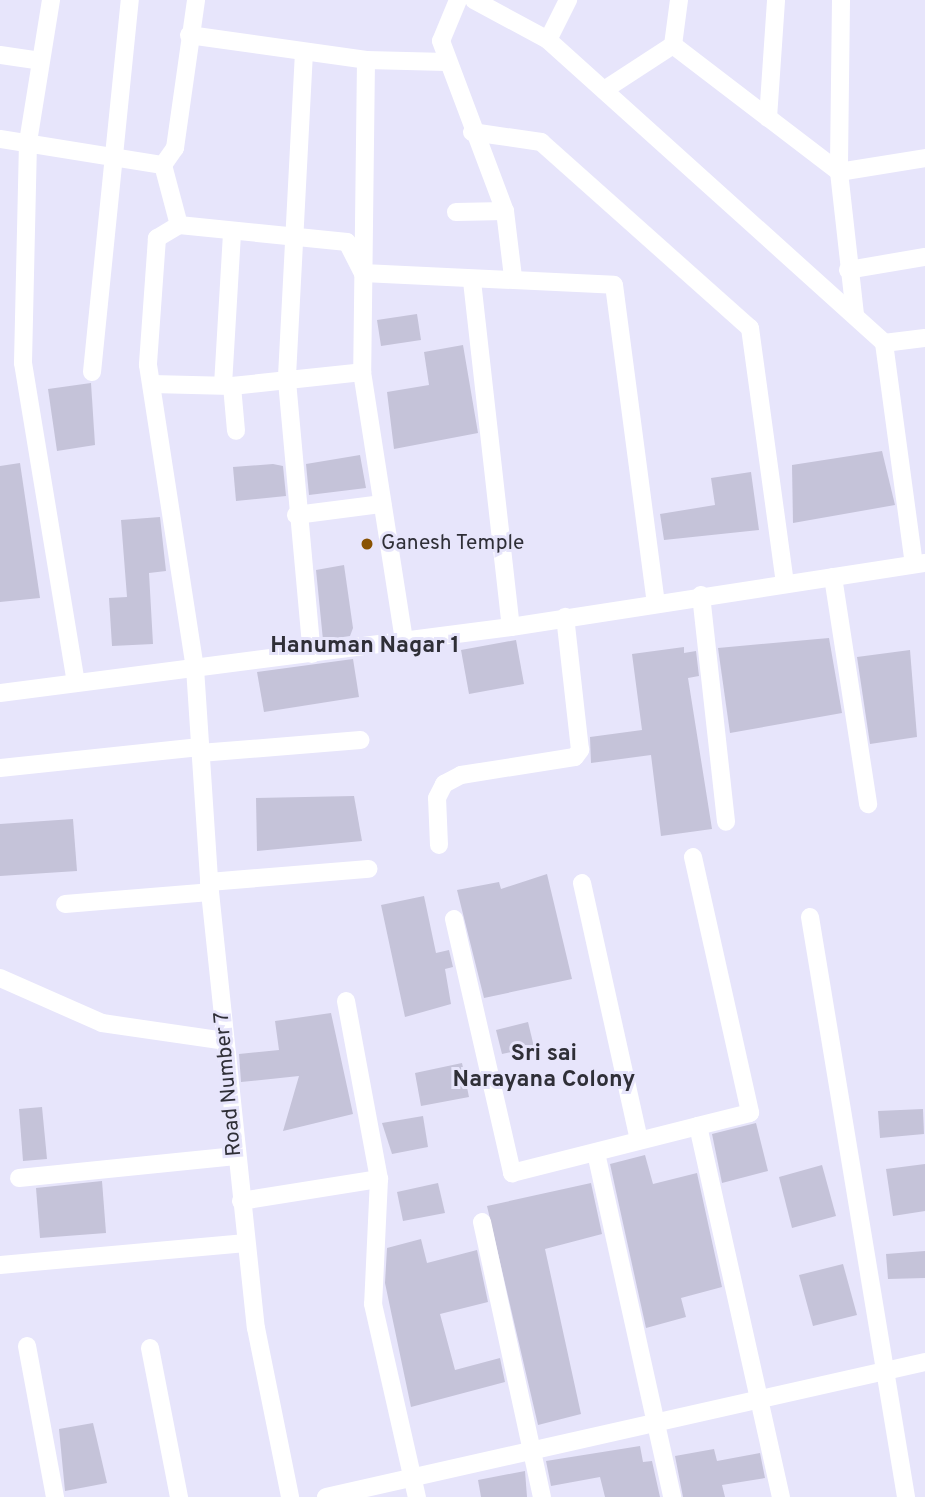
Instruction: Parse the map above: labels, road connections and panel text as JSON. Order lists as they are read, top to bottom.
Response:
{
  "streets": {
    "street": ["Road Number 7"]
  },
  "districts": ["Hanuman Nagar 1", "Sri sai Narayana Colony"],
  "places": ["Ganesh Temple"]
}
